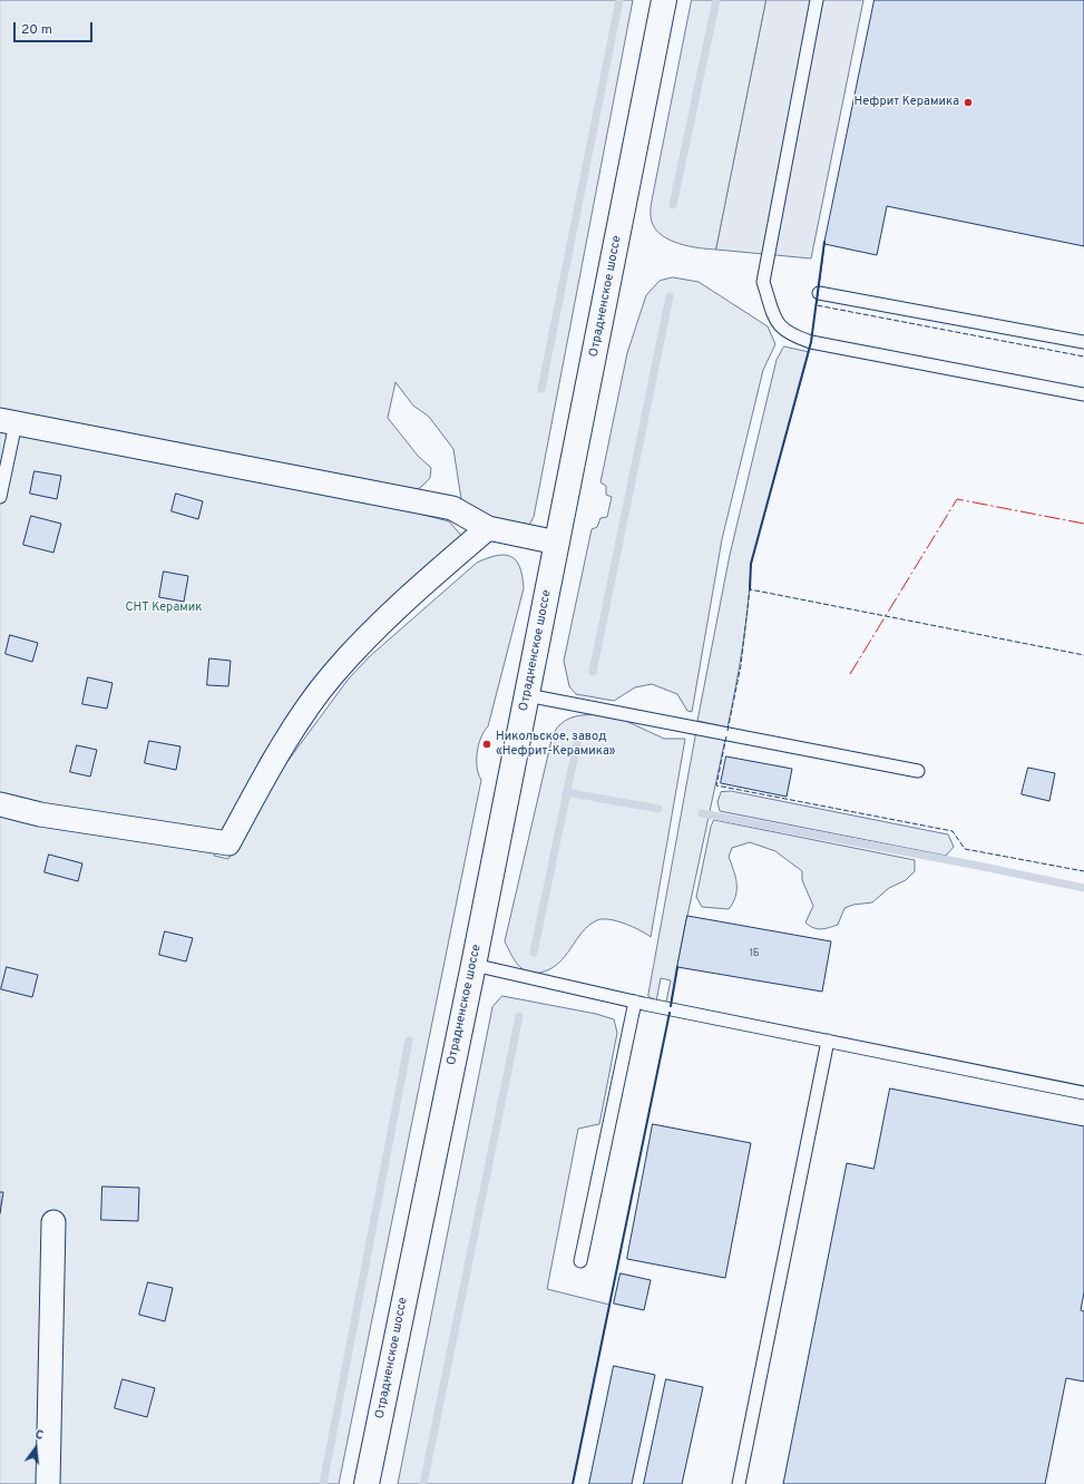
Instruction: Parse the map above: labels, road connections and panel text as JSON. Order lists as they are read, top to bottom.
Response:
{
  "streets": {
    "main road": ["Отрадненское шоссе"]
  },
  "parks": ["СНТ Керамик"],
  "places": ["Нефрит Керамика", "Никольское, завод «Нефрит-Керамика»"],
  "house_numbers": ["1Б"],
  "scale_bar": "20 m",
  "north": "top"
}
